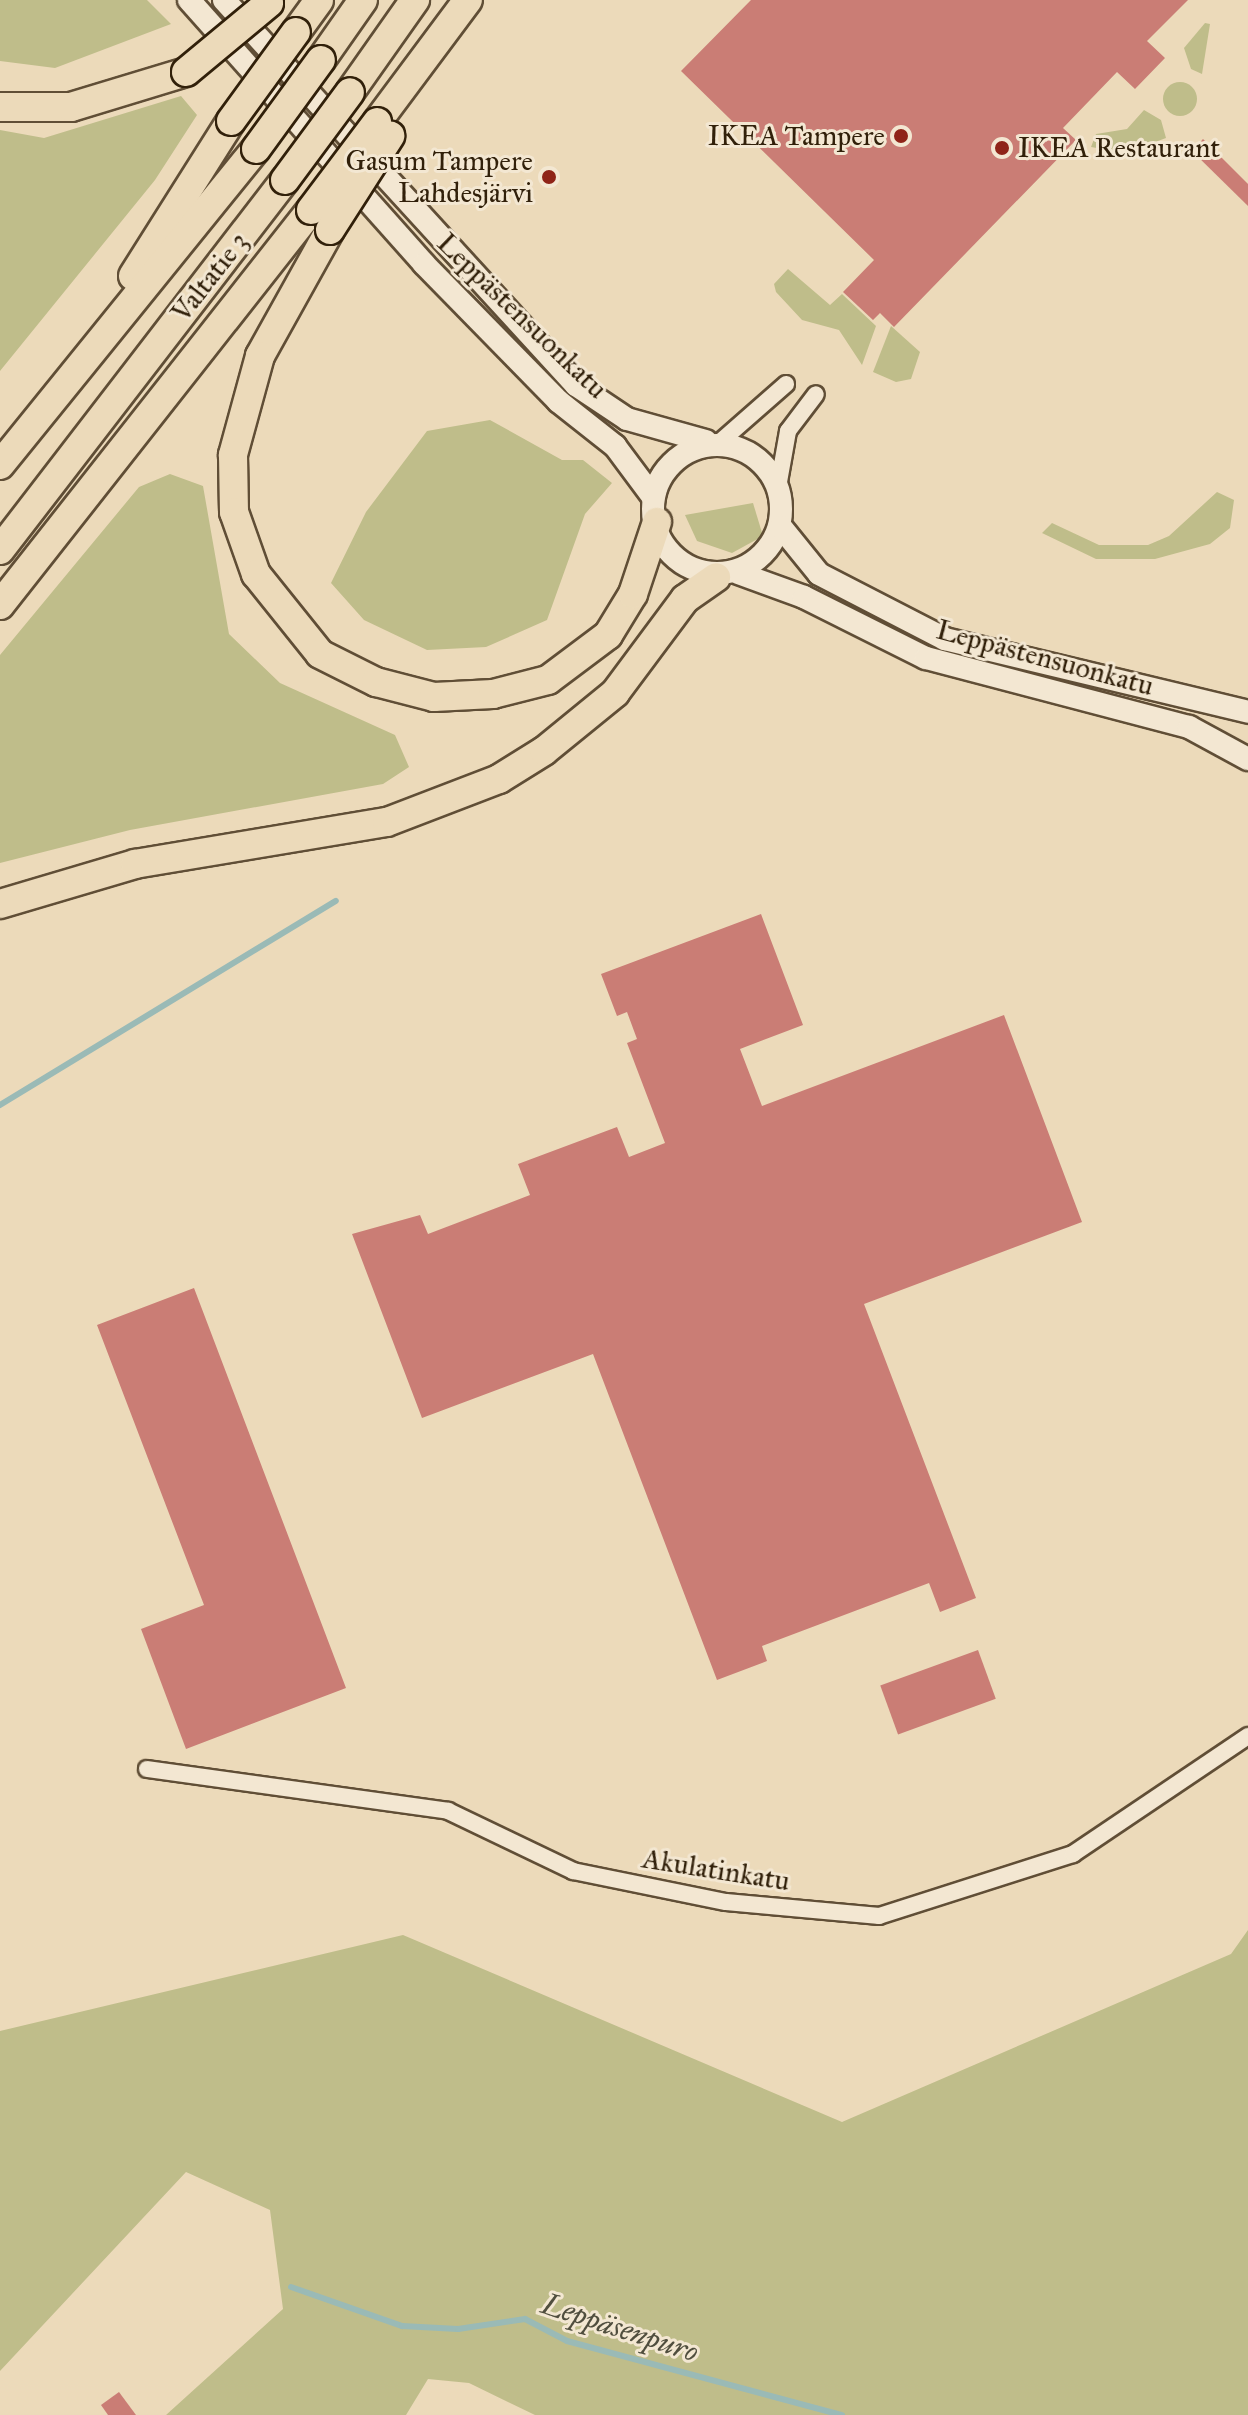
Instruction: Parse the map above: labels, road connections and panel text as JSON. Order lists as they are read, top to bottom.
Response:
{
  "streets": {
    "highway": ["Valtatie 3"],
    "main road": ["Leppästensuonkatu"],
    "street": ["Akulatinkatu"]
  },
  "water": ["Leppäsenpuro"],
  "places": ["IKEA Tampere", "IKEA Restaurant", "Gasum Tampere Lahdesjärvi"]
}
